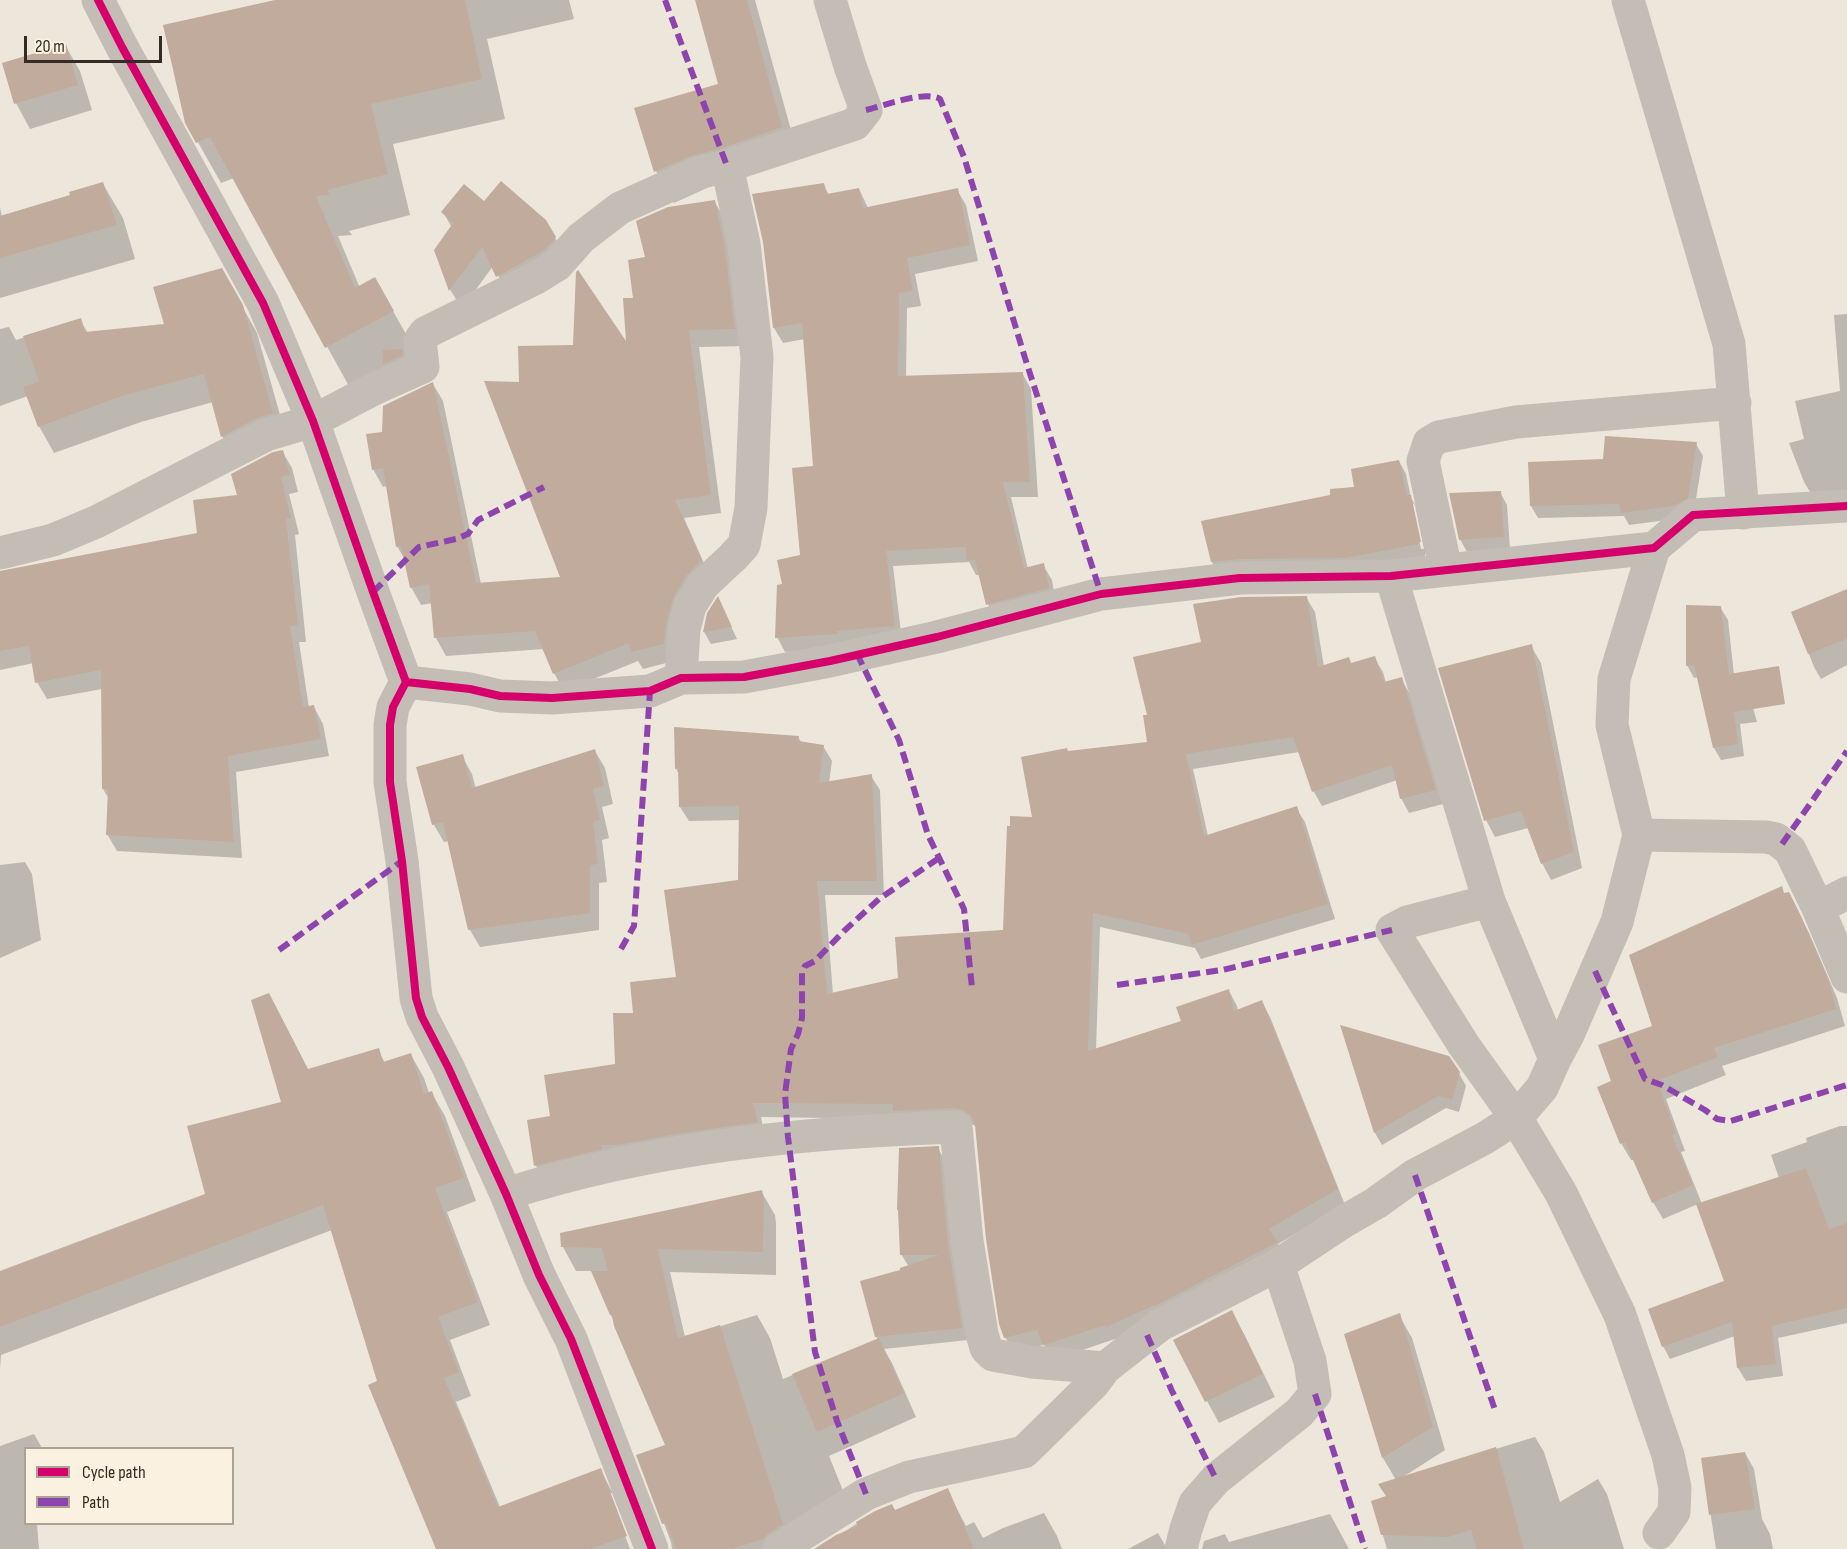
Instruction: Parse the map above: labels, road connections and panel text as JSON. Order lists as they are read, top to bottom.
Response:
{
  "legend": ["Cycle path", "Path"],
  "scale_bar": "20 m"
}
